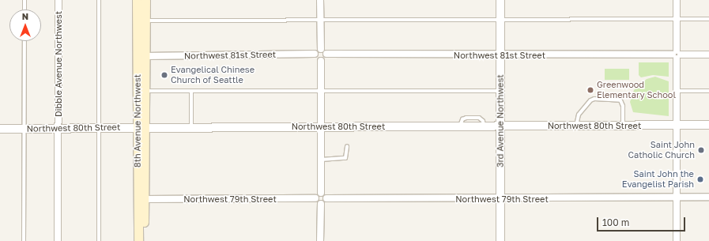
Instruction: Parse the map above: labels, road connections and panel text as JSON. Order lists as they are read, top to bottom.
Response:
{
  "streets": {
    "main road": ["8th Avenue Northwest"],
    "street": [
      "Northwest 81st Street",
      "Dibble Avenue Northwest",
      "3rd Avenue Northwest",
      "Northwest 80th Street",
      "Northwest 79th Street"
    ]
  },
  "crossings": [
    ["Northwest 81st Street", "8th Avenue Northwest"],
    ["Northwest 81st Street", "3rd Avenue Northwest"],
    ["Dibble Avenue Northwest", "Northwest 80th Street"],
    ["8th Avenue Northwest", "Northwest 80th Street"],
    ["8th Avenue Northwest", "Northwest 79th Street"],
    ["3rd Avenue Northwest", "Northwest 80th Street"],
    ["3rd Avenue Northwest", "Northwest 79th Street"]
  ],
  "places": [
    "Evangelical Chinese Church of Seattle",
    "Greenwood Elementary School",
    "Saint John Catholic Church",
    "Saint John the Evangelist Parish"
  ],
  "scale_bar": "100 m",
  "north": "top"
}
